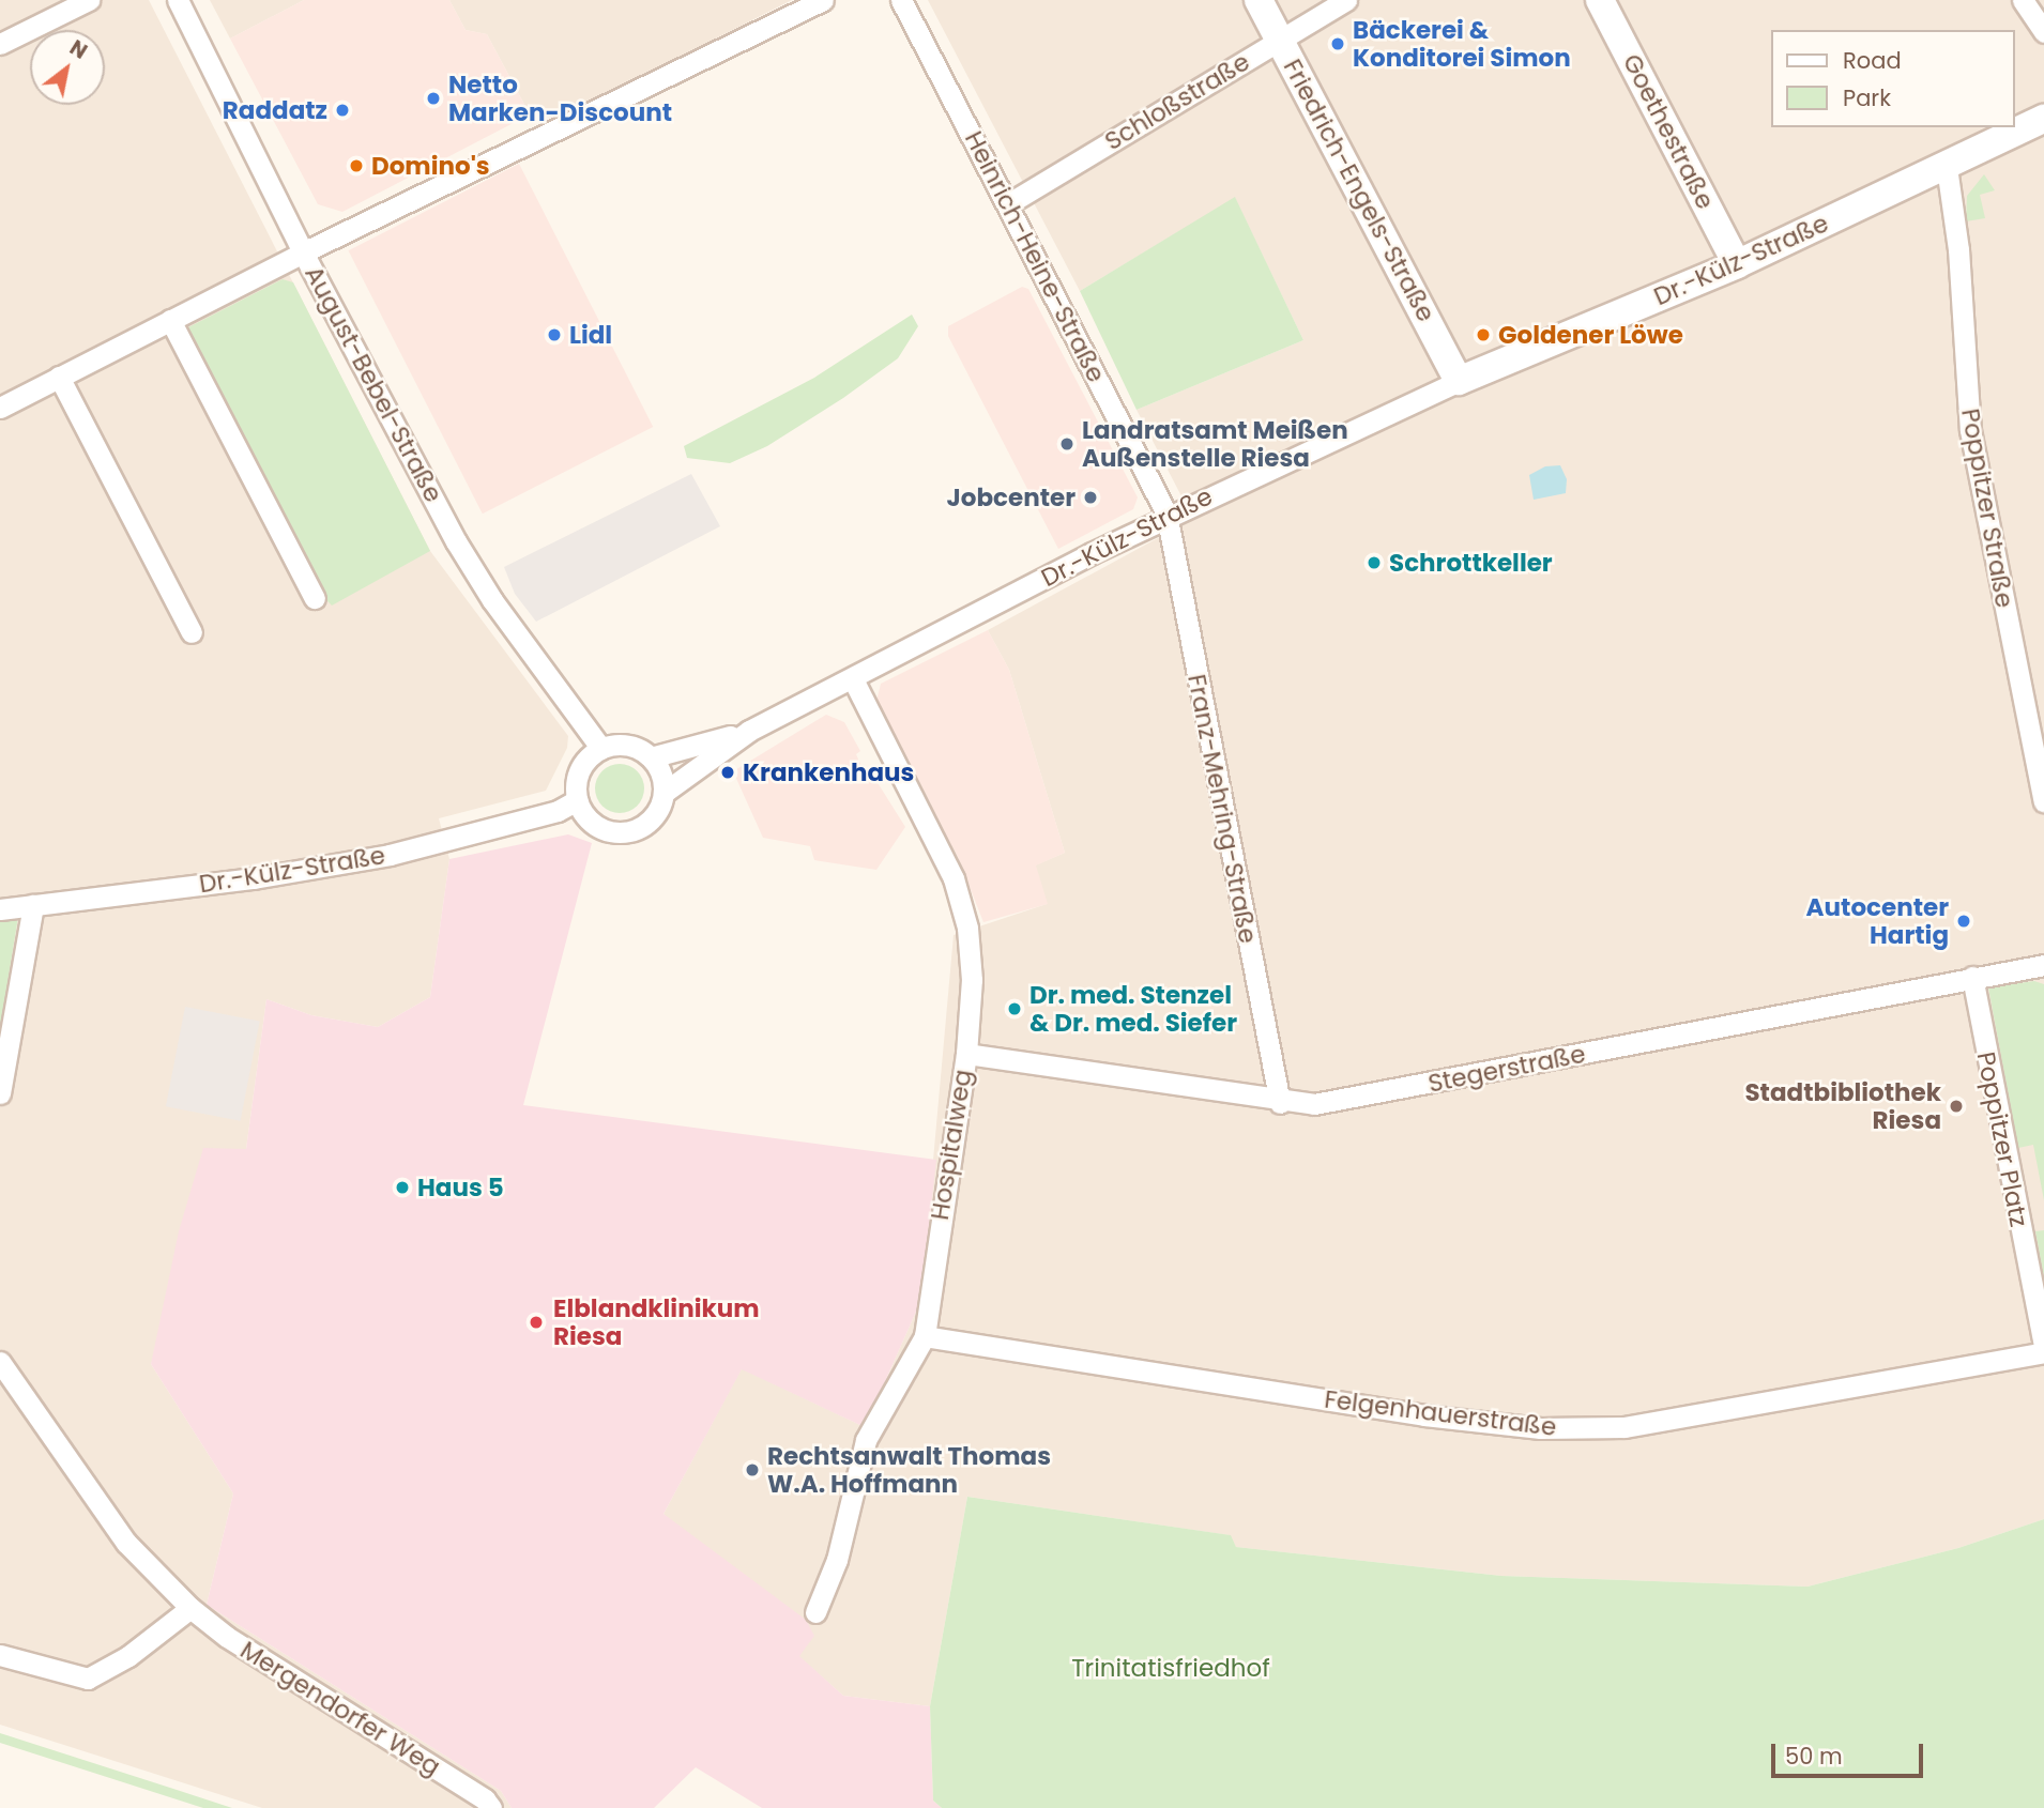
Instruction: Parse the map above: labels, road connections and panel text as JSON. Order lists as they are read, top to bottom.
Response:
{
  "streets": {
    "main road": ["Goethestraße", "Friedrich-Engels-Straße", "Dr.-Külz-Straße"],
    "street": [
      "Schloßstraße",
      "Heinrich-Heine-Straße",
      "August-Bebel-Straße",
      "Poppitzer Straße",
      "Franz-Mehring-Straße",
      "Stegerstraße",
      "Poppitzer Platz",
      "Hospitalweg",
      "Felgenhauerstraße",
      "Mergendorfer Weg"
    ]
  },
  "crossings": [
    ["Schloßstraße", "Friedrich-Engels-Straße"],
    ["Schloßstraße", "Heinrich-Heine-Straße"],
    ["Goethestraße", "Dr.-Külz-Straße"],
    ["Friedrich-Engels-Straße", "Dr.-Külz-Straße"],
    ["Heinrich-Heine-Straße", "Dr.-Külz-Straße"],
    ["Heinrich-Heine-Straße", "Franz-Mehring-Straße"],
    ["Dr.-Külz-Straße", "August-Bebel-Straße"],
    ["Dr.-Külz-Straße", "Poppitzer Straße"],
    ["Dr.-Külz-Straße", "Franz-Mehring-Straße"],
    ["Dr.-Külz-Straße", "Hospitalweg"],
    ["Franz-Mehring-Straße", "Stegerstraße"],
    ["Stegerstraße", "Poppitzer Platz"],
    ["Stegerstraße", "Hospitalweg"],
    ["Hospitalweg", "Felgenhauerstraße"]
  ],
  "parks": ["Trinitatisfriedhof"],
  "places": [
    "Bäckerei & Konditorei Simon",
    "Netto Marken-Discount",
    "Raddatz",
    "Domino's",
    "Lidl",
    "Goldener Löwe",
    "Landratsamt Meißen Außenstelle Riesa",
    "Jobcenter",
    "Schrottkeller",
    "Krankenhaus",
    "Autocenter Hartig",
    "Dr. med. Stenzel & Dr. med. Siefer",
    "Stadtbibliothek Riesa",
    "Haus 5",
    "Elblandklinikum Riesa",
    "Rechtsanwalt Thomas W.A. Hoffmann"
  ],
  "legend": ["Road", "Park"],
  "scale_bar": "50 m",
  "north": "top right"
}
